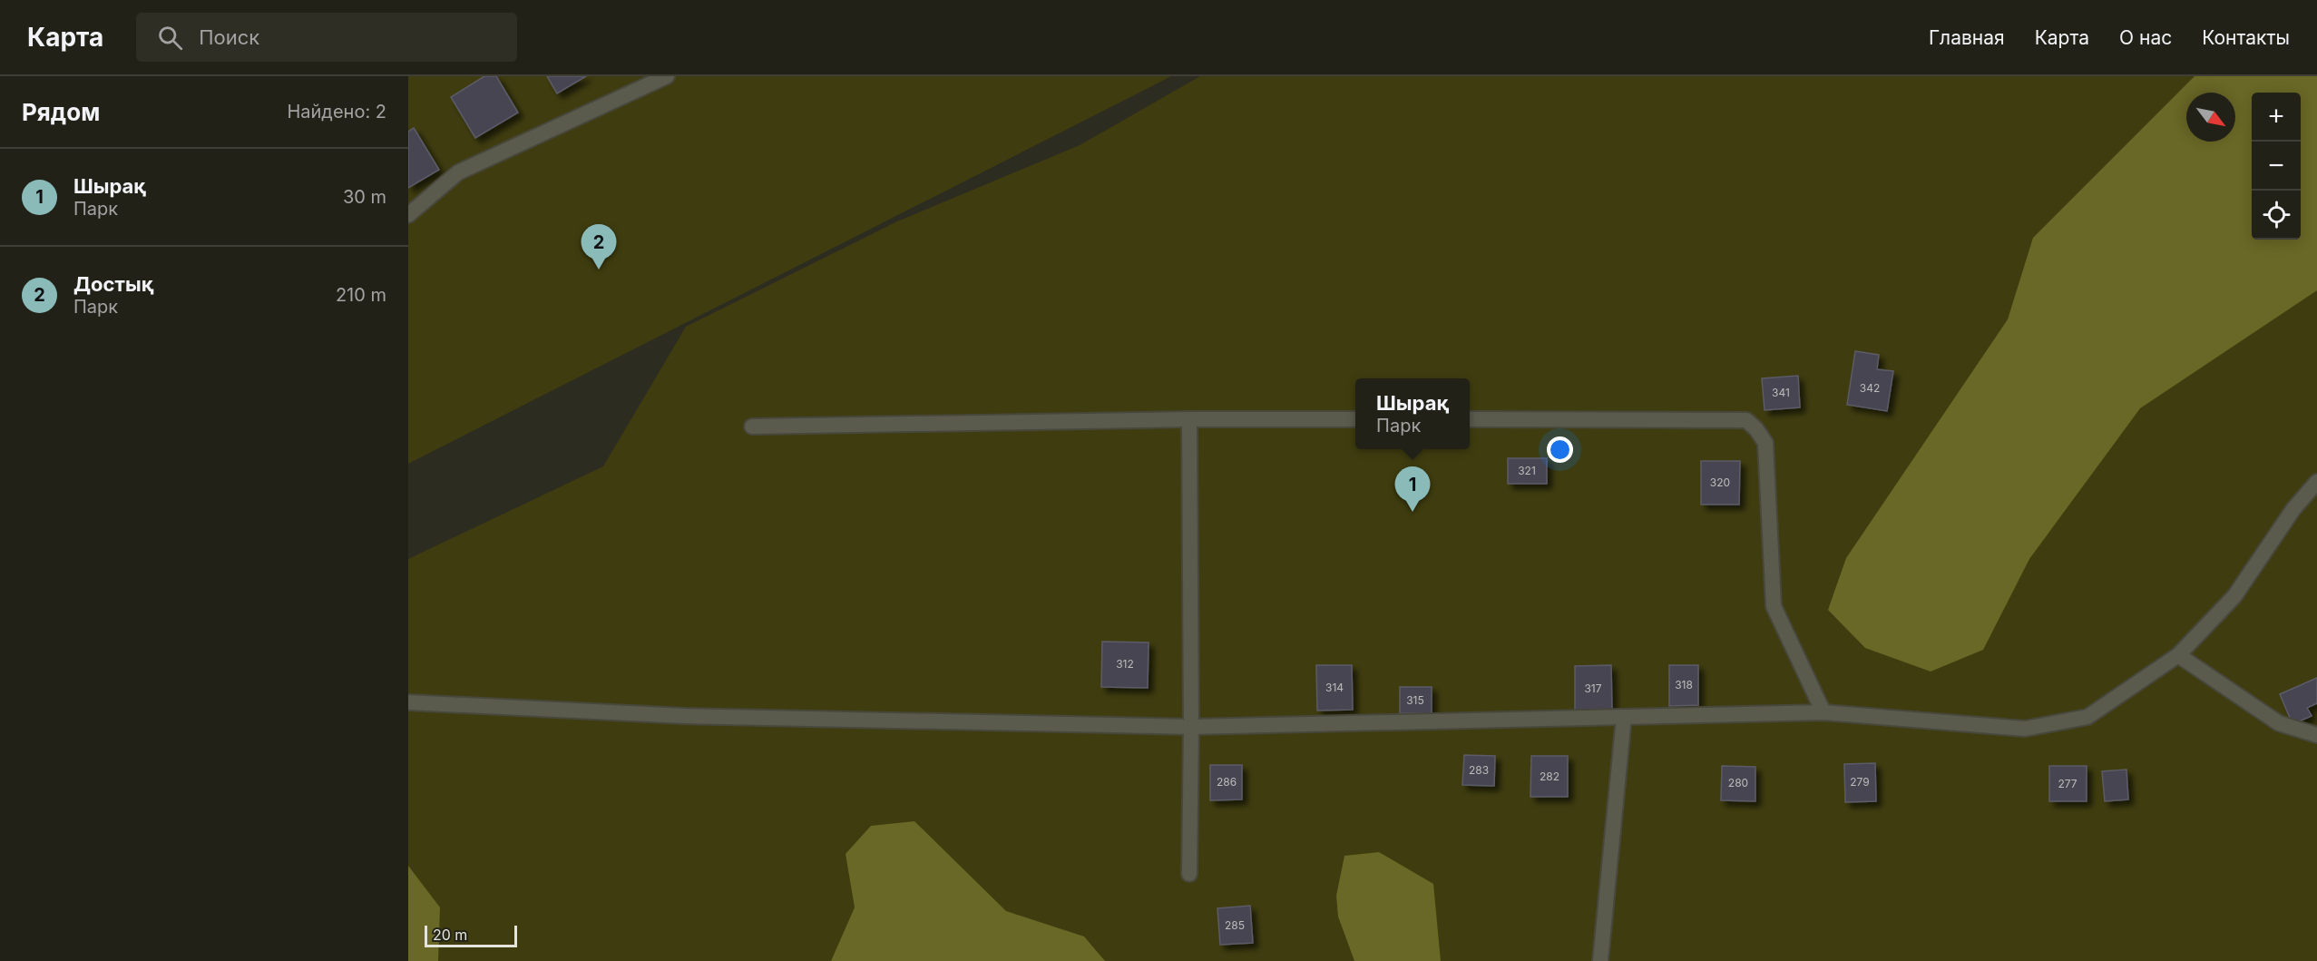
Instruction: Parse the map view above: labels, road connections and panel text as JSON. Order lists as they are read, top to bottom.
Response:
{
  "house_numbers": [
    "342",
    "341",
    "321",
    "320",
    "312",
    "318",
    "314",
    "317",
    "315",
    "283",
    "282",
    "286",
    "279",
    "280",
    "277",
    "285"
  ],
  "scale_bar": "20 m",
  "north": "bottom right",
  "page": {
    "header": "Карта",
    "search": "Поиск",
    "nav": [
      "Главная",
      "Карта",
      "О нас",
      "Контакты"
    ],
    "heading": ["Рядом", "Найдено: 2"],
    "map_buttons": ["+", "−"],
    "list": [
      {
        "mark": "1",
        "name": "Шырақ",
        "note": "Парк",
        "value": "30 m"
      },
      {
        "mark": "2",
        "name": "Достық",
        "note": "Парк",
        "value": "210 m"
      }
    ],
    "pins": ["2", "1"],
    "popup": ["Шырақ", "Парк"],
    "scale": "20 m"
  }
}
